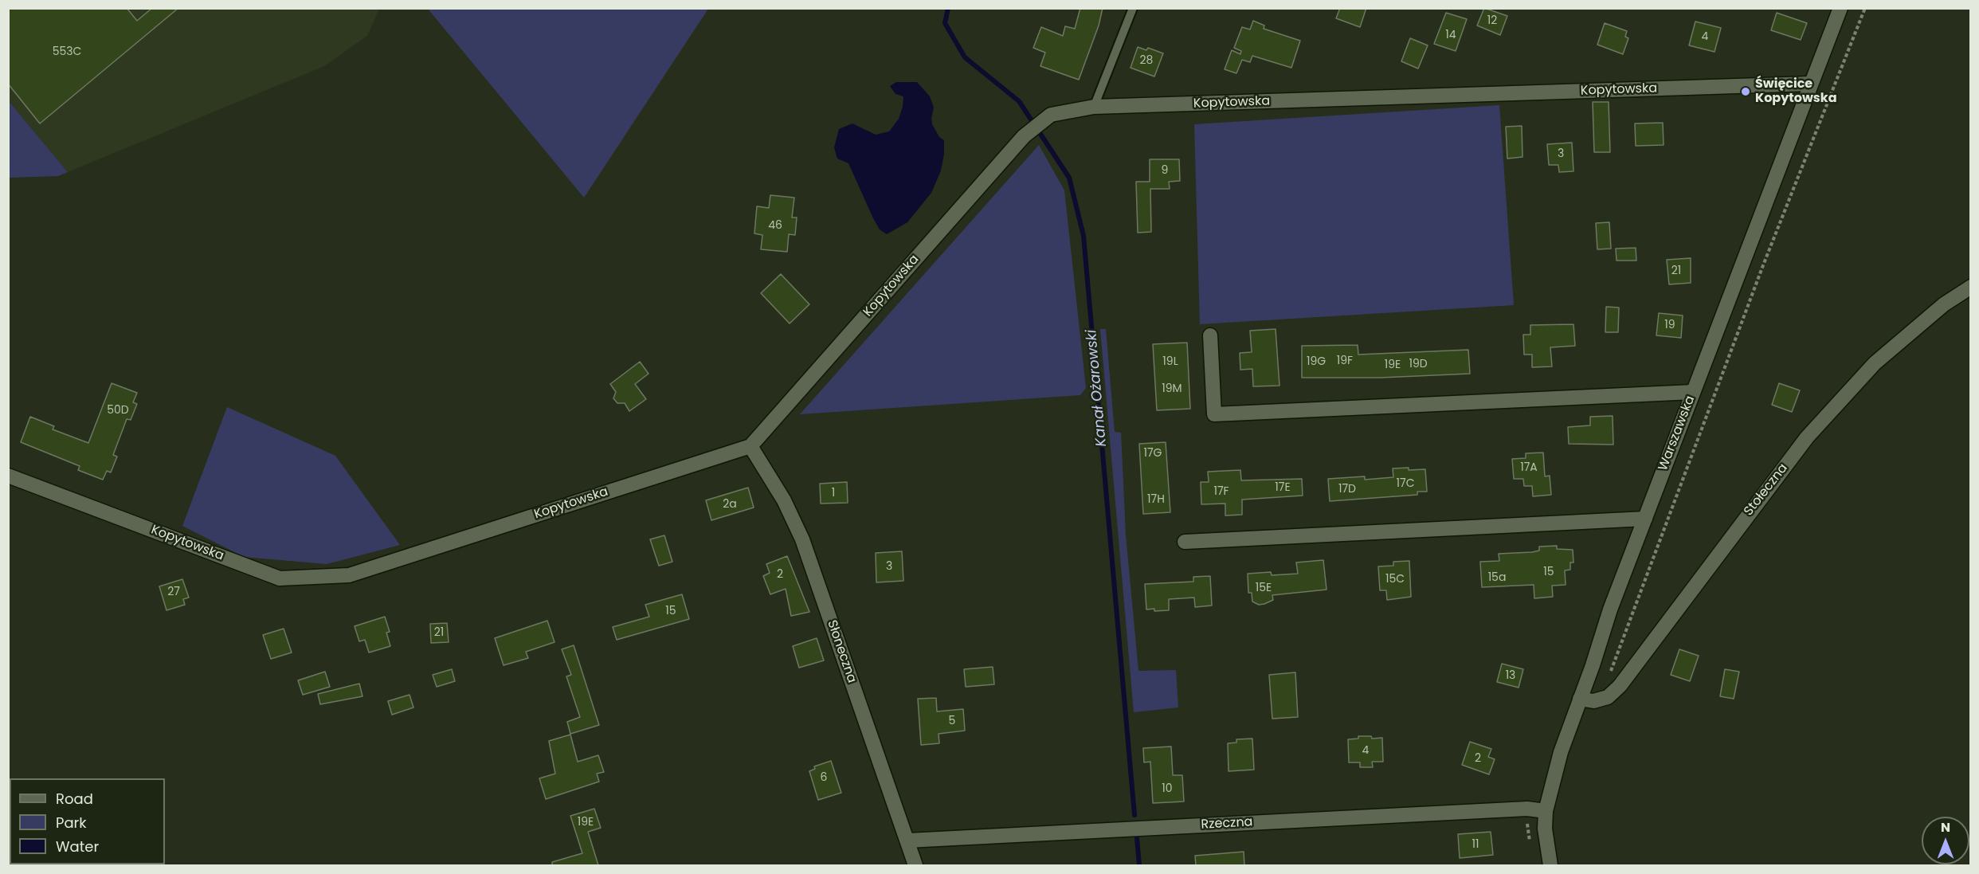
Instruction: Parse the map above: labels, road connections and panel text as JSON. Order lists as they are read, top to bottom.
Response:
{
  "streets": {
    "street": [
      "Kopytowska",
      "Warszawska",
      "Stołeczna",
      "Słoneczna",
      "Rzeczna"
    ]
  },
  "crossings": [
    ["Kopytowska", "Warszawska"],
    ["Kopytowska", "Słoneczna"],
    ["Warszawska", "Stołeczna"],
    ["Warszawska", "Rzeczna"],
    ["Słoneczna", "Rzeczna"]
  ],
  "water": ["Kanał Ożarowski"],
  "places": ["Święcice Kopytowska"],
  "house_numbers": [
    "12",
    "14",
    "4",
    "553C",
    "28",
    "3",
    "9",
    "46",
    "21",
    "19",
    "19F",
    "19L",
    "19G",
    "19D",
    "19E",
    "19M",
    "50D",
    "17G",
    "17A",
    "17C",
    "17E",
    "17D",
    "17F",
    "1",
    "17H",
    "2a",
    "3",
    "15",
    "2",
    "15a",
    "15C",
    "15E",
    "27",
    "15",
    "21",
    "13",
    "5",
    "4",
    "2",
    "6",
    "10",
    "19E",
    "11"
  ],
  "legend": ["Road", "Park", "Water"],
  "north": "top"
}
